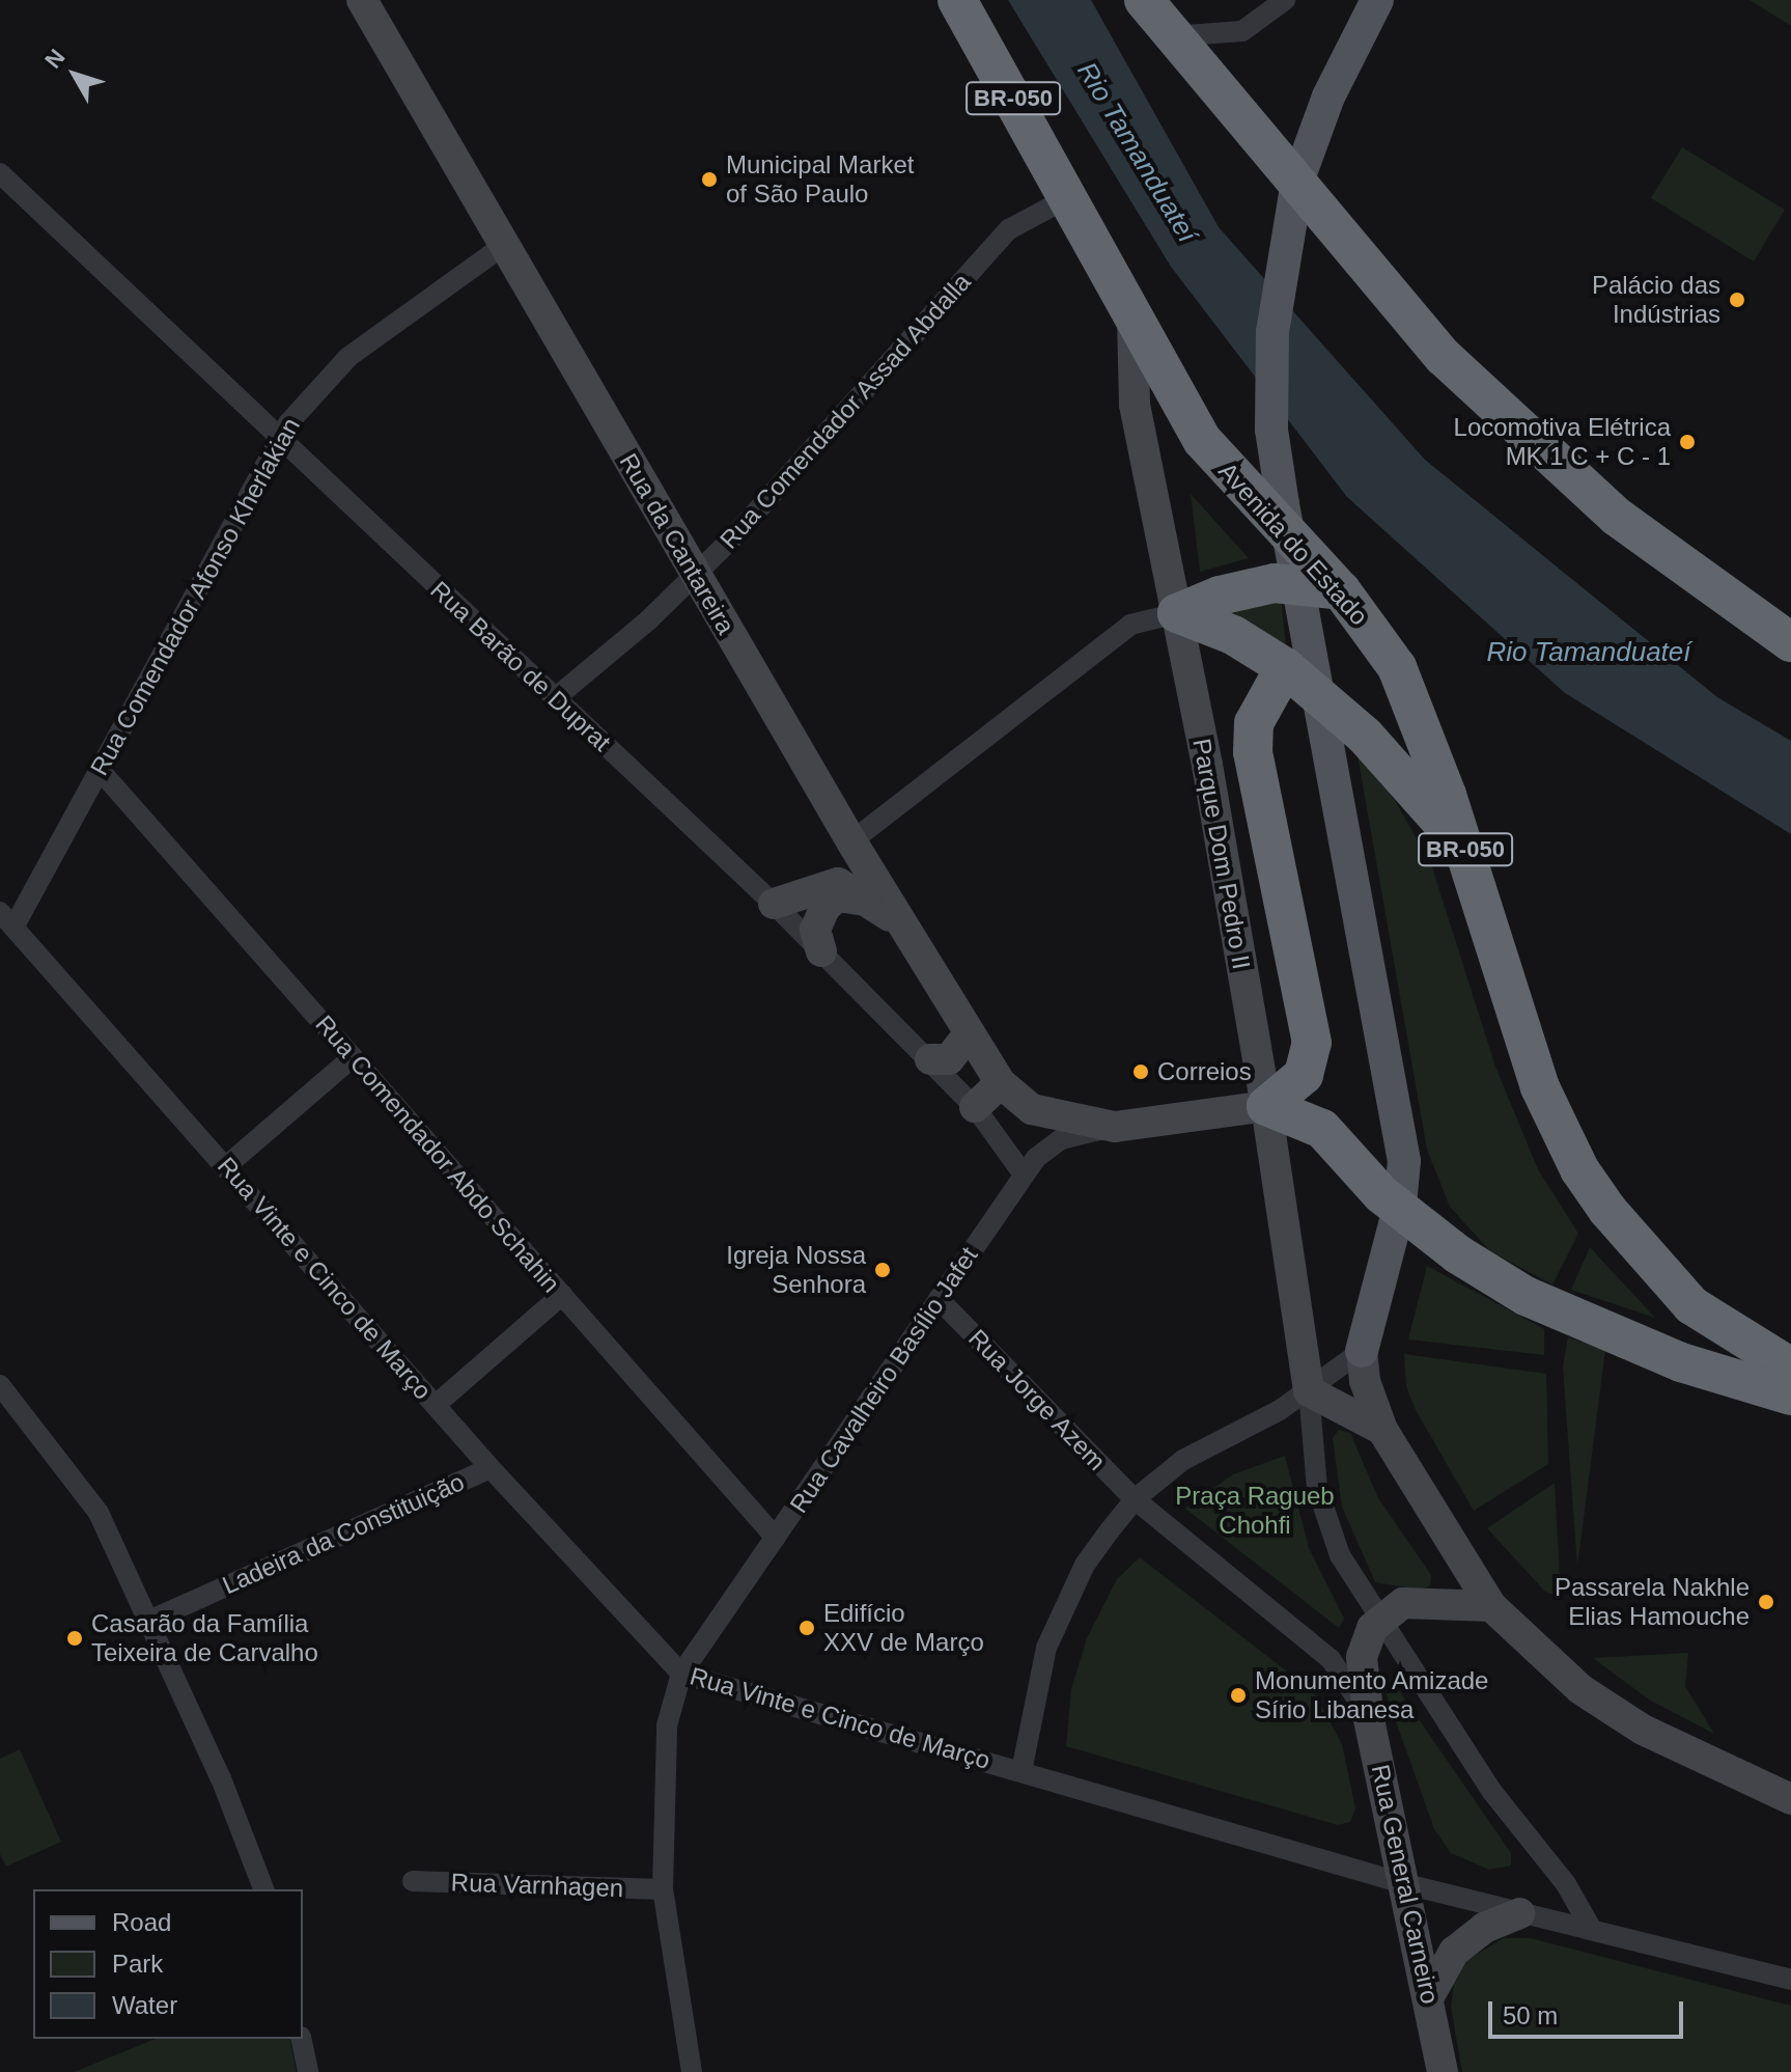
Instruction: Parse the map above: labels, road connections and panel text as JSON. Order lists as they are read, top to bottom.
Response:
{
  "streets": {
    "highway": ["BR-050", "Avenida do Estado"],
    "street": [
      "Rua Comendador Assad Abdalla",
      "Rua da Cantareira",
      "Rua Comendador Afonso Kherlakian",
      "Rua Barão de Duprat",
      "Parque Dom Pedro II",
      "Rua Comendador Abdo Schahin",
      "Rua Vinte e Cinco de Março",
      "Rua Cavalheiro Basílio Jafet",
      "Rua Jorge Azem",
      "Ladeira da Constituição",
      "Rua General Carneiro",
      "Rua Varnhagen"
    ]
  },
  "crossings": [
    ["Rua Comendador Assad Abdalla", "Rua da Cantareira"],
    ["Rua Comendador Assad Abdalla", "Avenida do Estado"],
    ["Rua Comendador Assad Abdalla", "Rua Barão de Duprat"],
    ["Rua da Cantareira", "Rua Comendador Afonso Kherlakian"],
    ["Rua da Cantareira", "Rua Cavalheiro Basílio Jafet"],
    ["Avenida do Estado", "Parque Dom Pedro II"],
    ["Rua Comendador Afonso Kherlakian", "Rua Barão de Duprat"],
    ["Rua Comendador Afonso Kherlakian", "Rua Comendador Abdo Schahin"],
    ["Rua Comendador Afonso Kherlakian", "Rua Vinte e Cinco de Março"],
    ["Rua Barão de Duprat", "Rua Cavalheiro Basílio Jafet"],
    ["Parque Dom Pedro II", "Rua Vinte e Cinco de Março"],
    ["Parque Dom Pedro II", "Rua Cavalheiro Basílio Jafet"],
    ["Parque Dom Pedro II", "Rua General Carneiro"],
    ["Rua Comendador Abdo Schahin", "Rua Cavalheiro Basílio Jafet"],
    ["Rua Vinte e Cinco de Março", "Rua Cavalheiro Basílio Jafet"],
    ["Rua Vinte e Cinco de Março", "Ladeira da Constituição"],
    ["Rua Vinte e Cinco de Março", "Rua General Carneiro"],
    ["Rua Cavalheiro Basílio Jafet", "Rua Jorge Azem"],
    ["Rua Cavalheiro Basílio Jafet", "Rua Varnhagen"]
  ],
  "water": ["Rio Tamanduateí"],
  "parks": ["Praça Ragueb Chohfi"],
  "places": [
    "Municipal Market of São Paulo",
    "Palácio das Indústrias",
    "Locomotiva Elétrica MK 1 C + C - 1",
    "Correios",
    "Igreja Nossa Senhora",
    "Passarela Nakhle Elias Hamouche",
    "Edifício XXV de Março",
    "Casarão da Família Teixeira de Carvalho",
    "Monumento Amizade Sírio Libanesa"
  ],
  "legend": ["Road", "Park", "Water"],
  "scale_bar": "50 m",
  "north": "top left"
}
